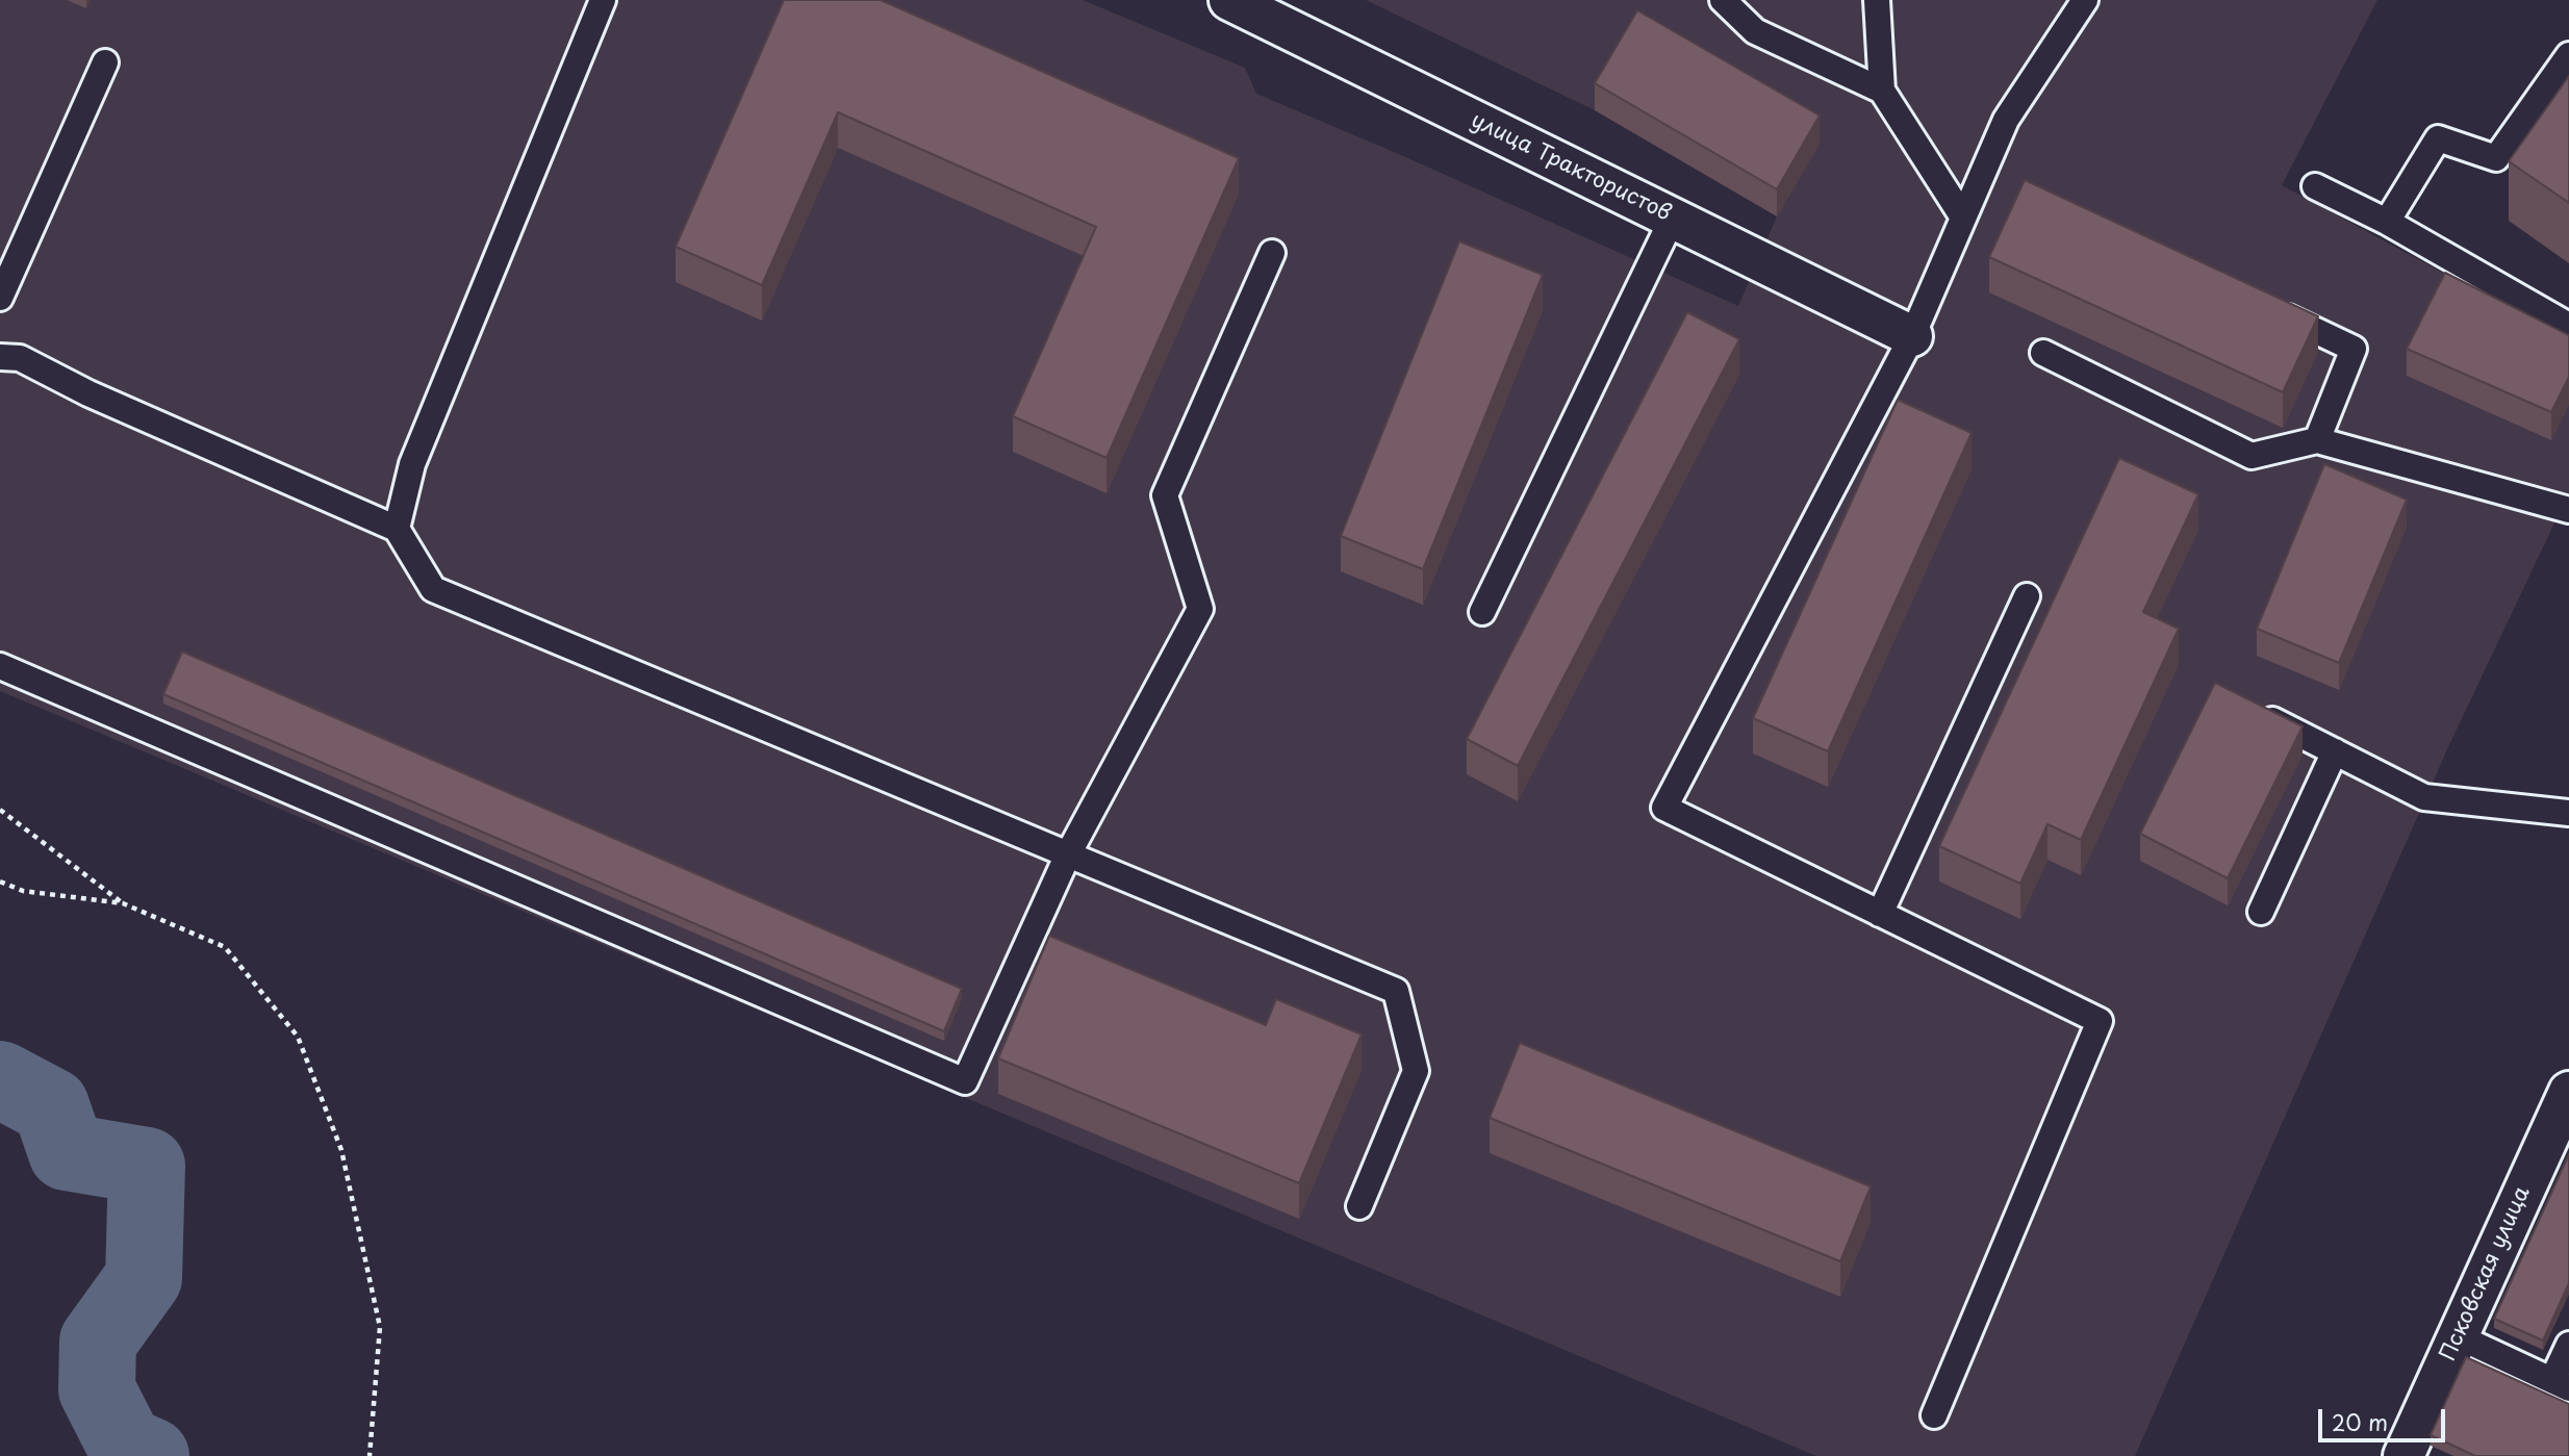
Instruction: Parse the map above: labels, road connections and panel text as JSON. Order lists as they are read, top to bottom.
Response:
{
  "streets": {
    "street": ["улица Трактористов", "Псковская улица"]
  },
  "scale_bar": "20 m"
}
